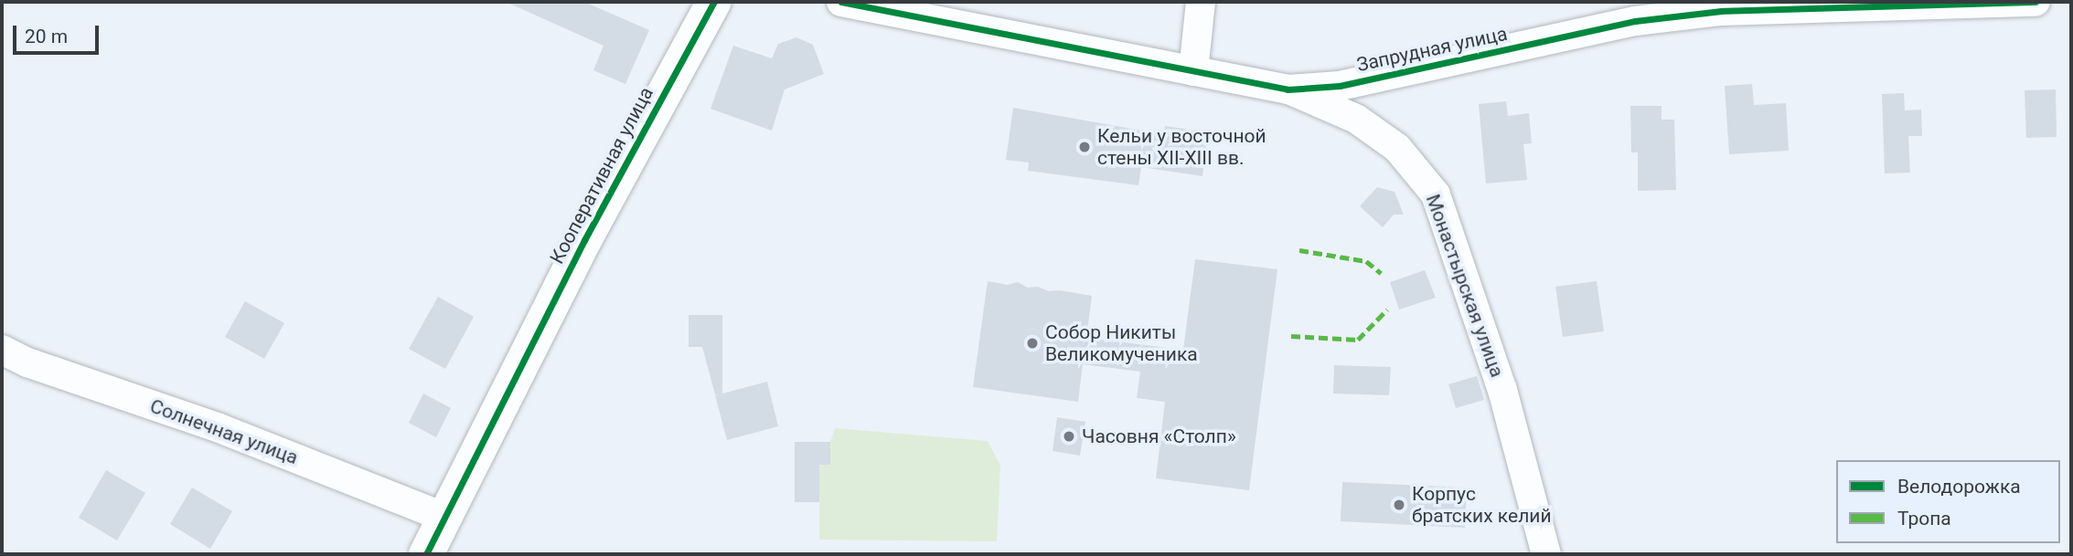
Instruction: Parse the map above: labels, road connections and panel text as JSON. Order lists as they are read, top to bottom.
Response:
{
  "streets": {
    "street": [
      "Запрудная улица",
      "Кооперативная улица",
      "Монастырская улица",
      "Солнечная улица"
    ]
  },
  "crossings": [
    ["Запрудная улица", "Монастырская улица"],
    ["Кооперативная улица", "Солнечная улица"]
  ],
  "places": [
    "Кельи у восточной стены XII-XIII вв.",
    "Собор Никиты Великомученика",
    "Часовня «Столп»",
    "Корпус братских келий"
  ],
  "legend": ["Велодорожка", "Тропа"],
  "scale_bar": "20 m"
}
